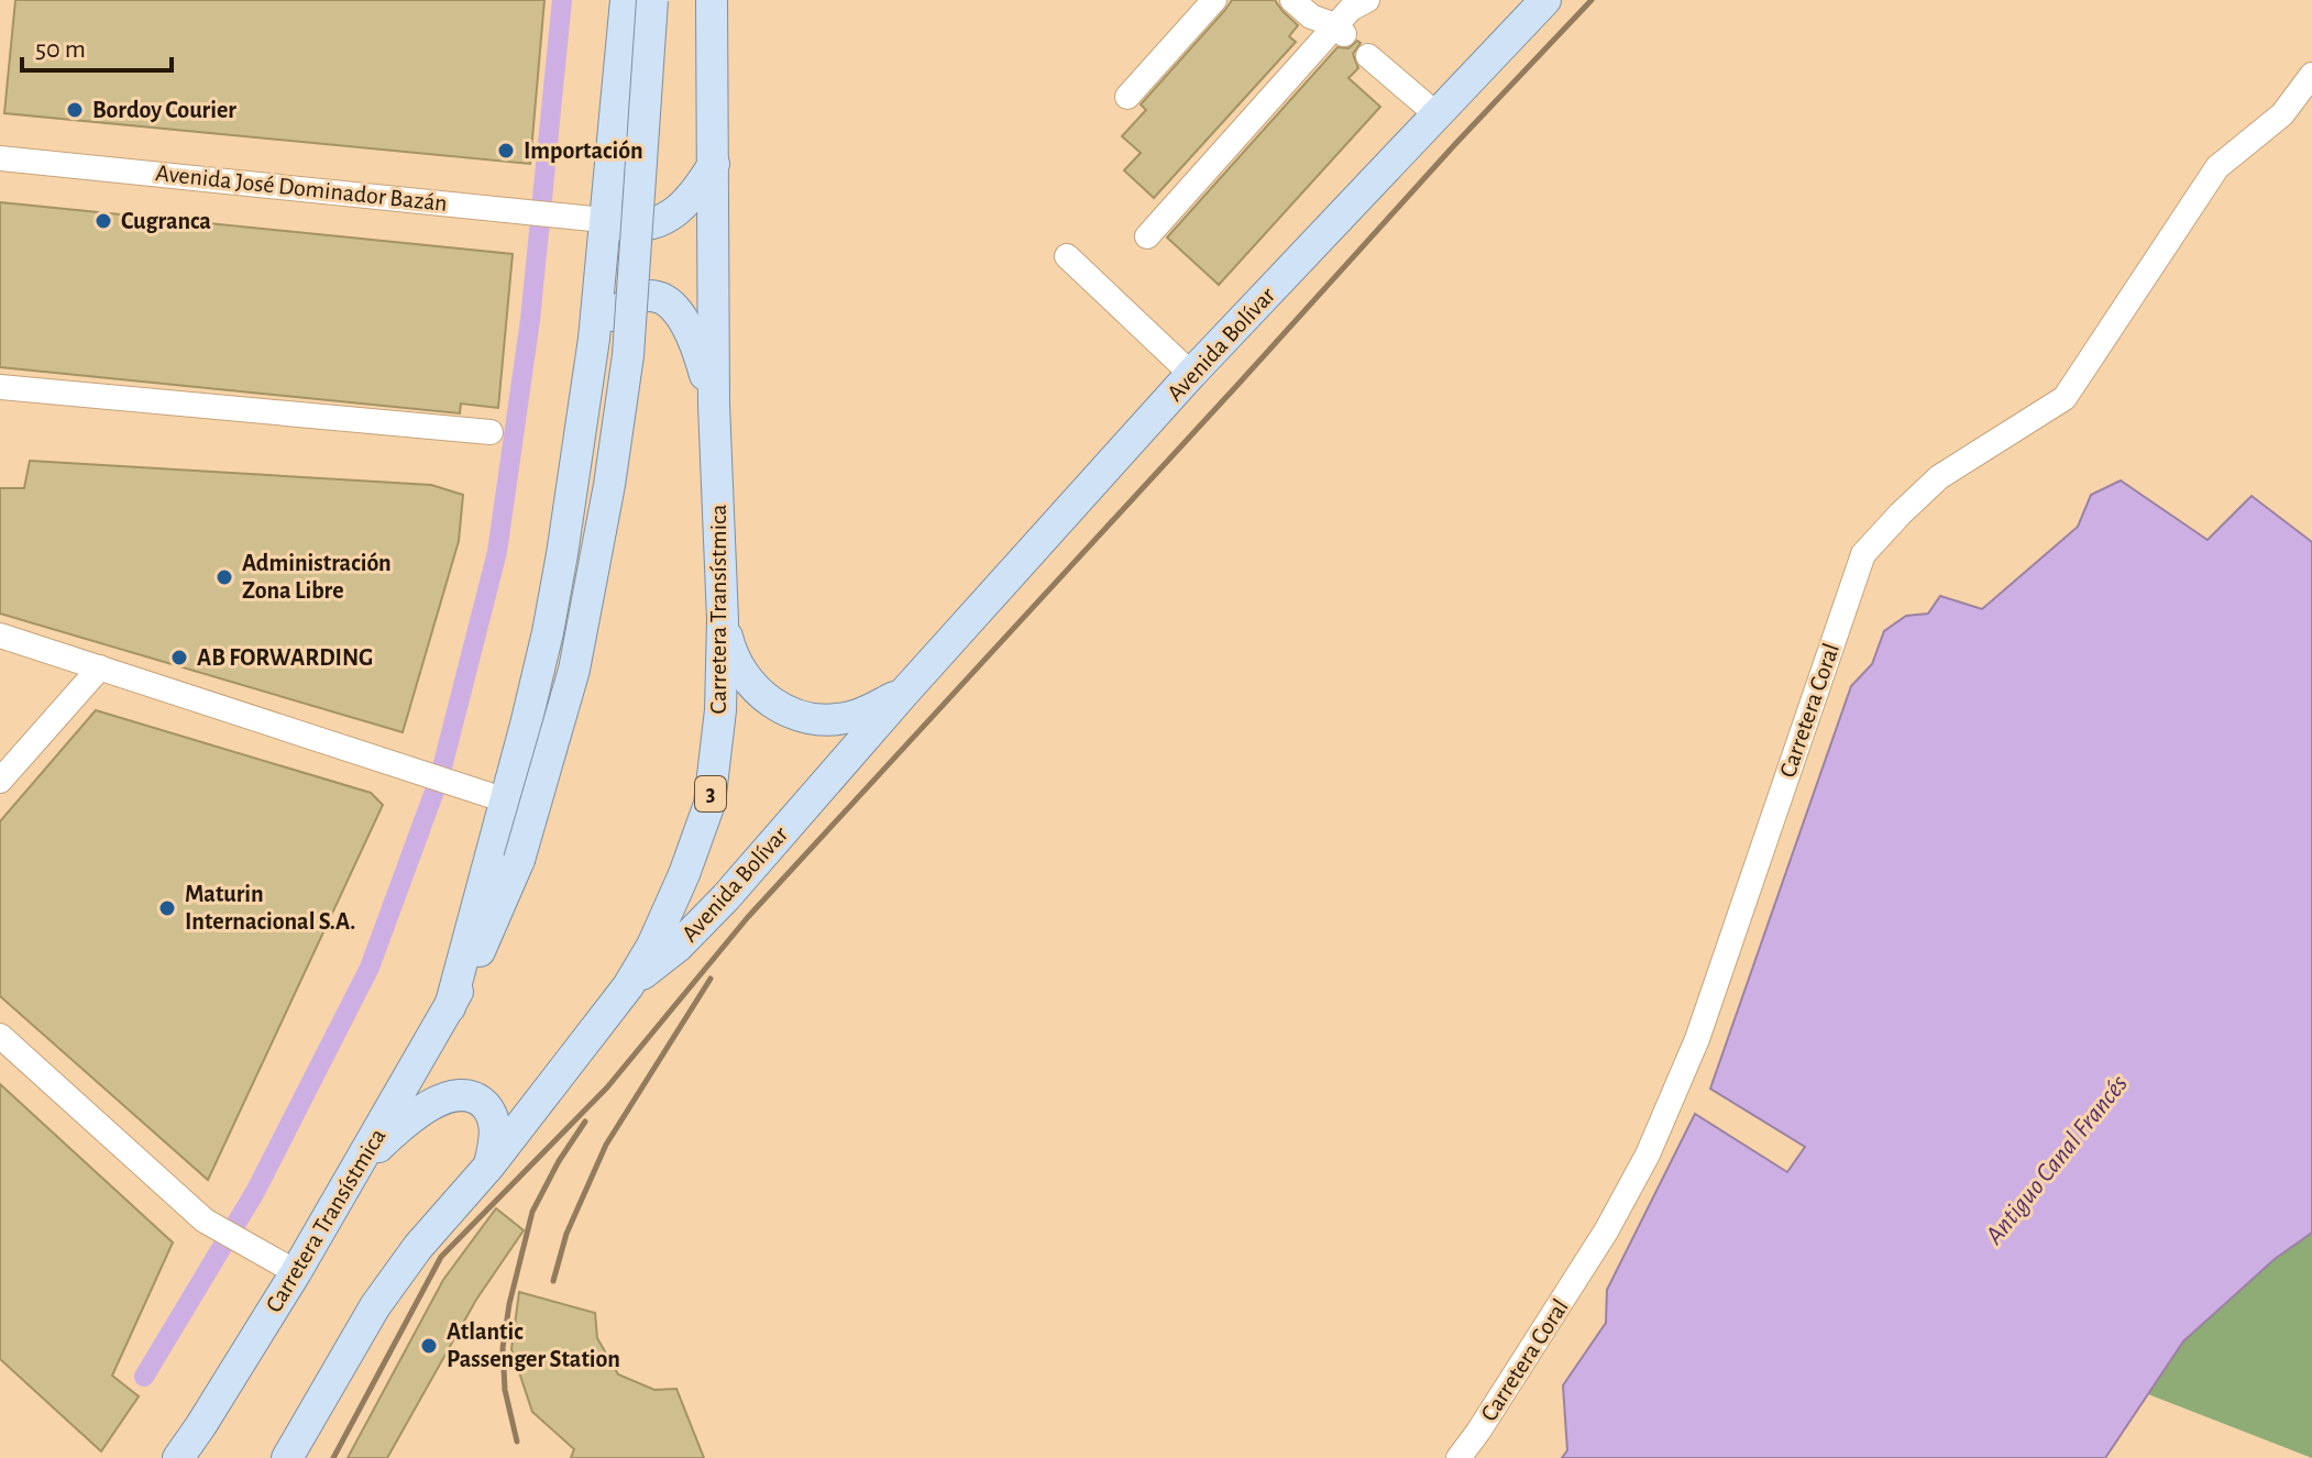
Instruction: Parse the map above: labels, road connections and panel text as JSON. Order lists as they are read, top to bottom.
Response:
{
  "streets": {
    "main road": ["Avenida Bolívar", "Carretera Transístmica", "3"],
    "street": ["Avenida José Dominador Bazán", "Carretera Coral"]
  },
  "crossings": [
    ["Avenida Bolívar", "Carretera Transístmica"]
  ],
  "water": ["Antiguo Canal Francés"],
  "places": [
    "Bordoy Courier",
    "Importación",
    "Cugranca",
    "Administración Zona Libre",
    "AB FORWARDING",
    "Maturin Internacional S.A.",
    "Atlantic Passenger Station"
  ],
  "scale_bar": "50 m"
}
